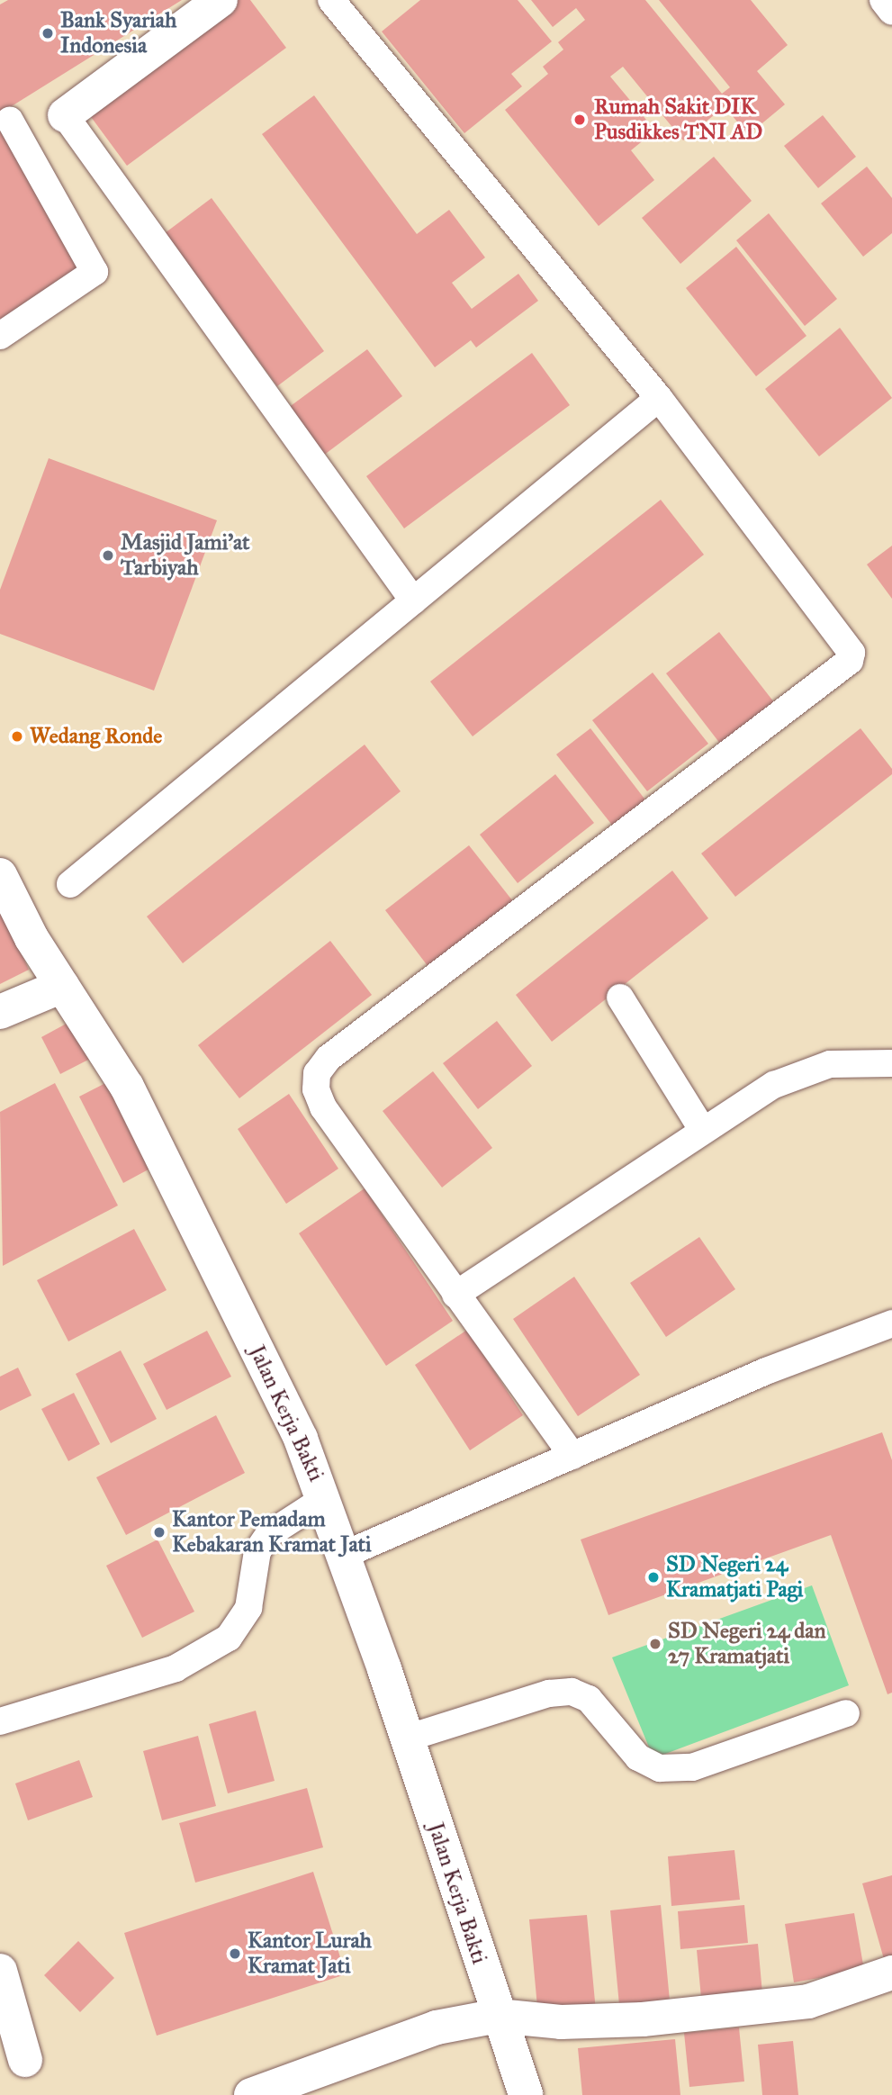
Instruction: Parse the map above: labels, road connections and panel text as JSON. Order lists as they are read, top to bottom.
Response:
{
  "streets": {
    "street": ["Jalan Kerja Bakti"]
  },
  "places": [
    "Bank Syariah Indonesia",
    "Rumah Sakit DIK Pusdikkes TNI AD",
    "Masjid Jami'at Tarbiyah",
    "Wedang Ronde",
    "Kantor Pemadam Kebakaran Kramat Jati",
    "SD Negeri 24 Kramatjati Pagi",
    "SD Negeri 24 dan 27 Kramatjati",
    "Kantor Lurah Kramat Jati"
  ]
}
